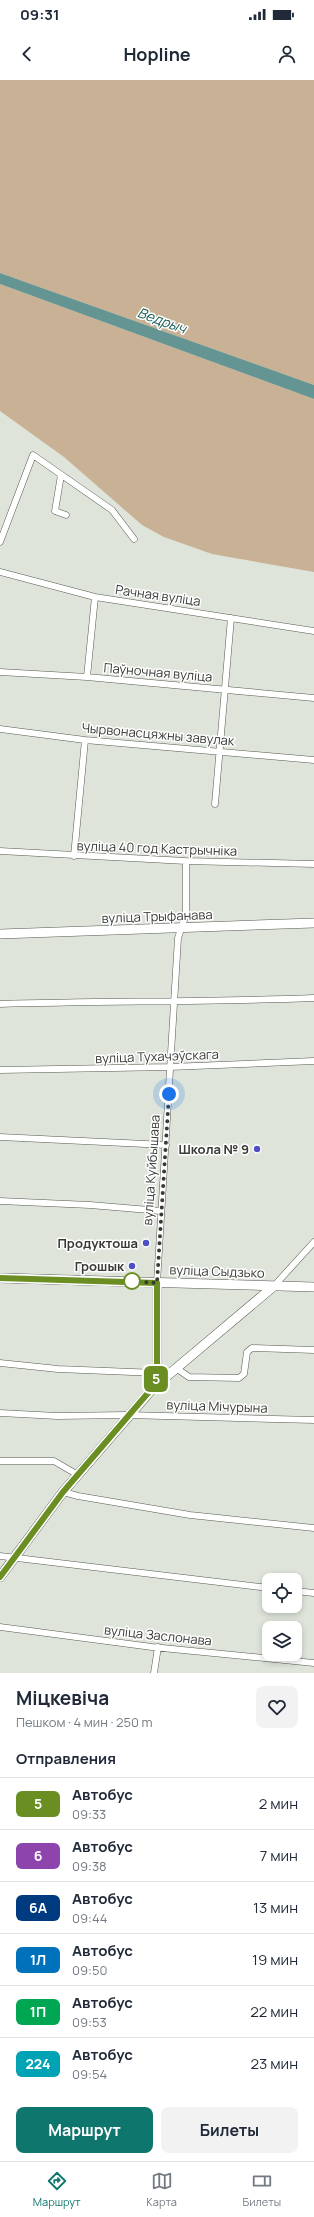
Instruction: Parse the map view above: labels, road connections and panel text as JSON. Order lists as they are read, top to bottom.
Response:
{
  "streets": {
    "street": [
      "Рачная вуліца",
      "Паўночная вуліца",
      "Чырвонасцяжны завулак",
      "вуліца 40 год Кастрычніка",
      "вуліца Трыфанава",
      "вуліца Тухачэўскага",
      "вуліца Куйбышава",
      "вуліца Сыдзько",
      "вуліца Мічурына",
      "вуліца Заслонава"
    ]
  },
  "crossings": [
    ["вуліца 40 год Кастрычніка", "вуліца Куйбышава"],
    ["вуліца Трыфанава", "вуліца Куйбышава"],
    ["вуліца Тухачэўскага", "вуліца Куйбышава"],
    ["вуліца Куйбышава", "вуліца Сыдзько"]
  ],
  "water": ["Ведрыч"],
  "places": ["Школа № 9", "Продуктоша", "Грошык"],
  "lines": ["bus line 5"],
  "page": {
    "status": "09:31",
    "header": "Hopline",
    "on_map": "5",
    "heading": [
      ["Міцкевіча", "Пешком · 4 мин · 250 m"],
      "Отправления"
    ],
    "list": [
      {
        "mark": "5",
        "name": "Автобус",
        "note": "09:33",
        "value": "2 мин"
      },
      {
        "mark": "6",
        "name": "Автобус",
        "note": "09:38",
        "value": "7 мин"
      },
      {
        "mark": "6А",
        "name": "Автобус",
        "note": "09:44",
        "value": "13 мин"
      },
      {
        "mark": "1Л",
        "name": "Автобус",
        "note": "09:50",
        "value": "19 мин"
      },
      {
        "mark": "1П",
        "name": "Автобус",
        "note": "09:53",
        "value": "22 мин"
      },
      {
        "mark": "224",
        "name": "Автобус",
        "note": "09:54",
        "value": "23 мин"
      }
    ],
    "buttons": ["Маршрут", "Билеты"],
    "tabs": ["Маршрут", "Карта", "Билеты"]
  }
}
